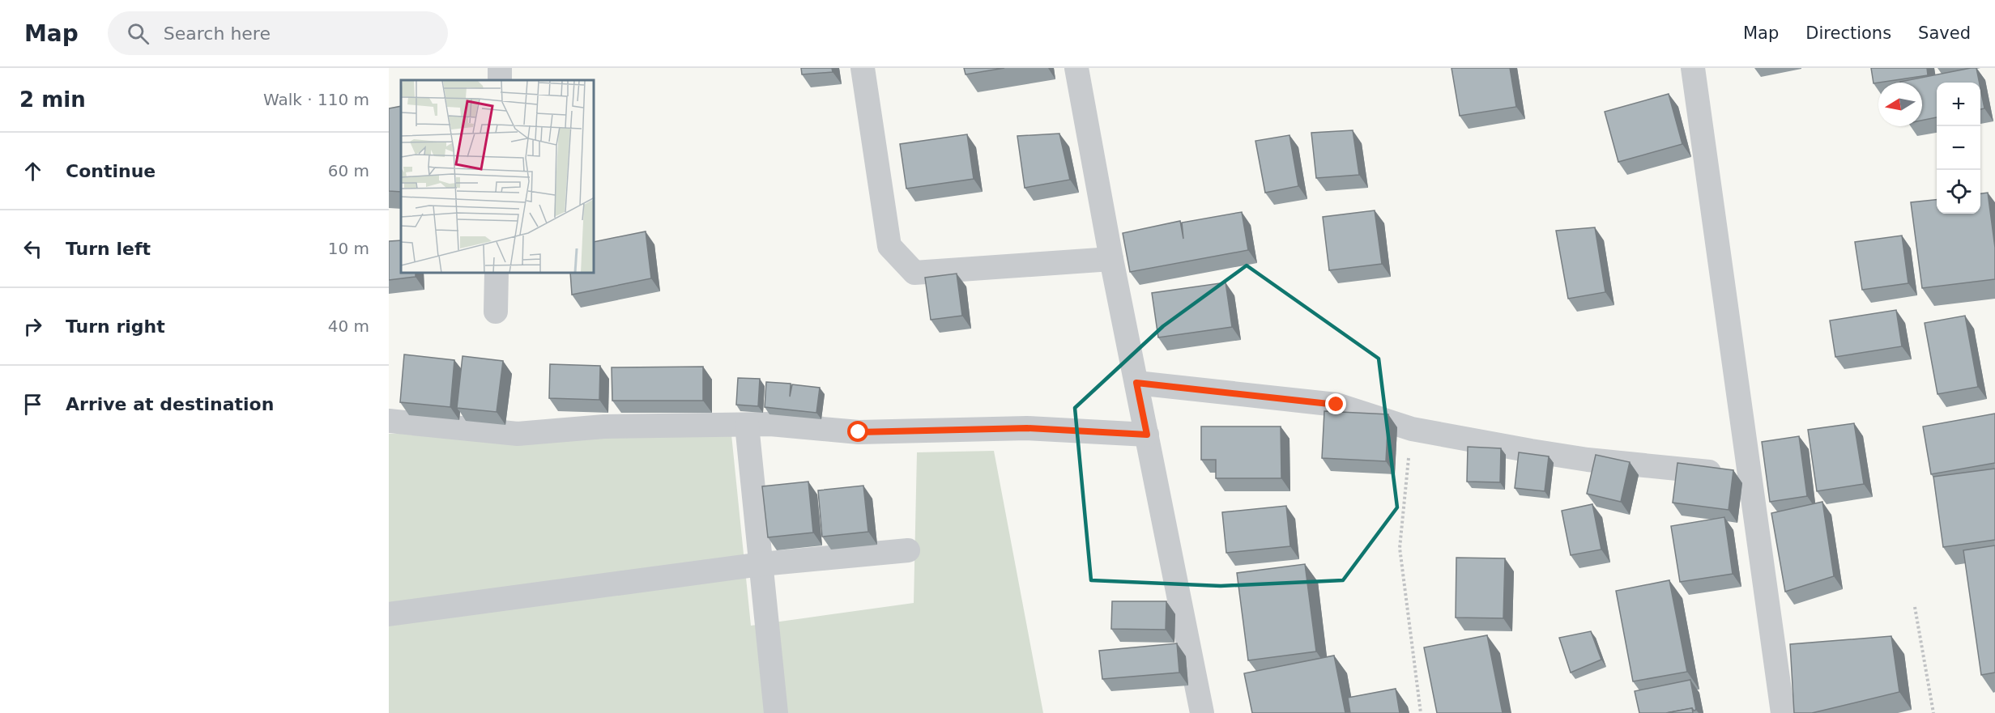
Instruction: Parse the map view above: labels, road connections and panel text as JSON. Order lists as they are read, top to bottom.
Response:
{
  "north": "left",
  "page": {
    "header": "Map",
    "search": "Search here",
    "nav": ["Map", "Directions", "Saved"],
    "heading": ["2 min", "Walk · 110 m"],
    "map_buttons": ["+", "−"],
    "list": [
      ["Continue", "60 m"],
      ["Turn left", "10 m"],
      ["Turn right", "40 m"],
      "Arrive at destination"
    ]
  }
}
